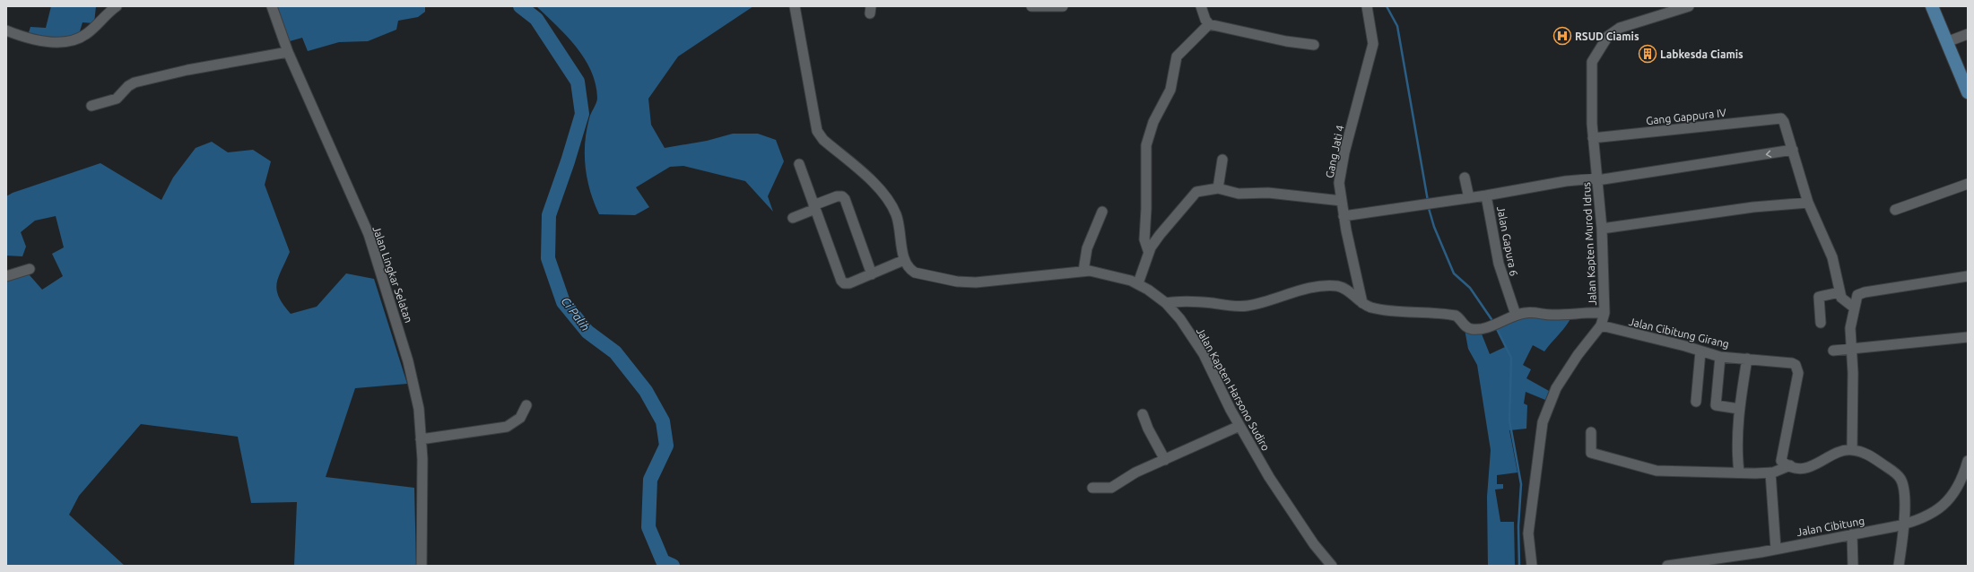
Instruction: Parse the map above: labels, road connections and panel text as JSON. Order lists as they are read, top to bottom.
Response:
{
  "streets": {
    "street": [
      "Gang Gappura IV",
      "Gang Jati 4",
      "Jalan Gapura 6",
      "Jalan Kapten Murod Idrus",
      "Jalan Lingkar Selatan",
      "Jalan Cibitung Girang",
      "Jalan Kapten Harsono Sudiro",
      "Jalan Cibitung"
    ]
  },
  "crossings": [
    ["Gang Gappura IV", "Jalan Gapura 6"],
    ["Gang Gappura IV", "Jalan Kapten Murod Idrus"],
    ["Jalan Gapura 6", "Jalan Kapten Murod Idrus"],
    ["Jalan Kapten Murod Idrus", "Jalan Cibitung Girang"]
  ],
  "water": ["Ci Palih"],
  "places": {
    "hospital": ["RSUD Ciamis"],
    "building": ["Labkesda Ciamis"]
  }
}
